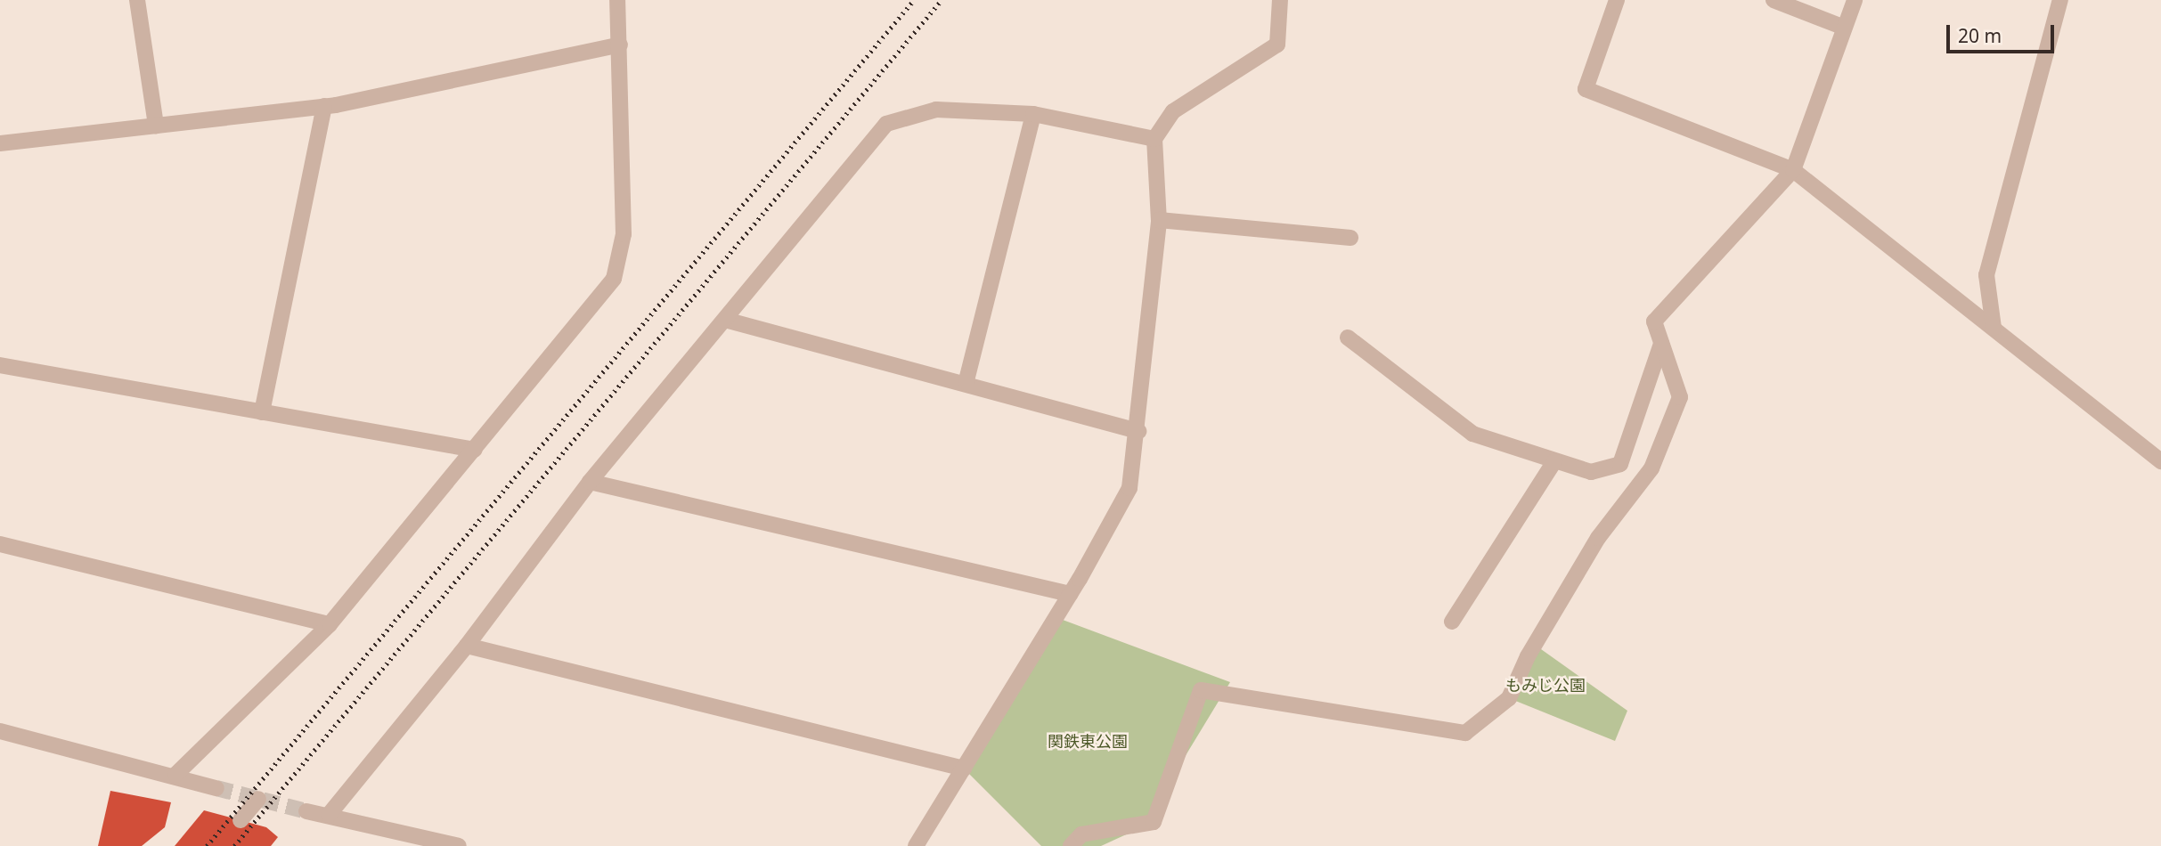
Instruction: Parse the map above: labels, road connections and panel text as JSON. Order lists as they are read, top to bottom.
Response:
{
  "parks": ["もみじ公園", "関鉄東公園"],
  "scale_bar": "20 m"
}
